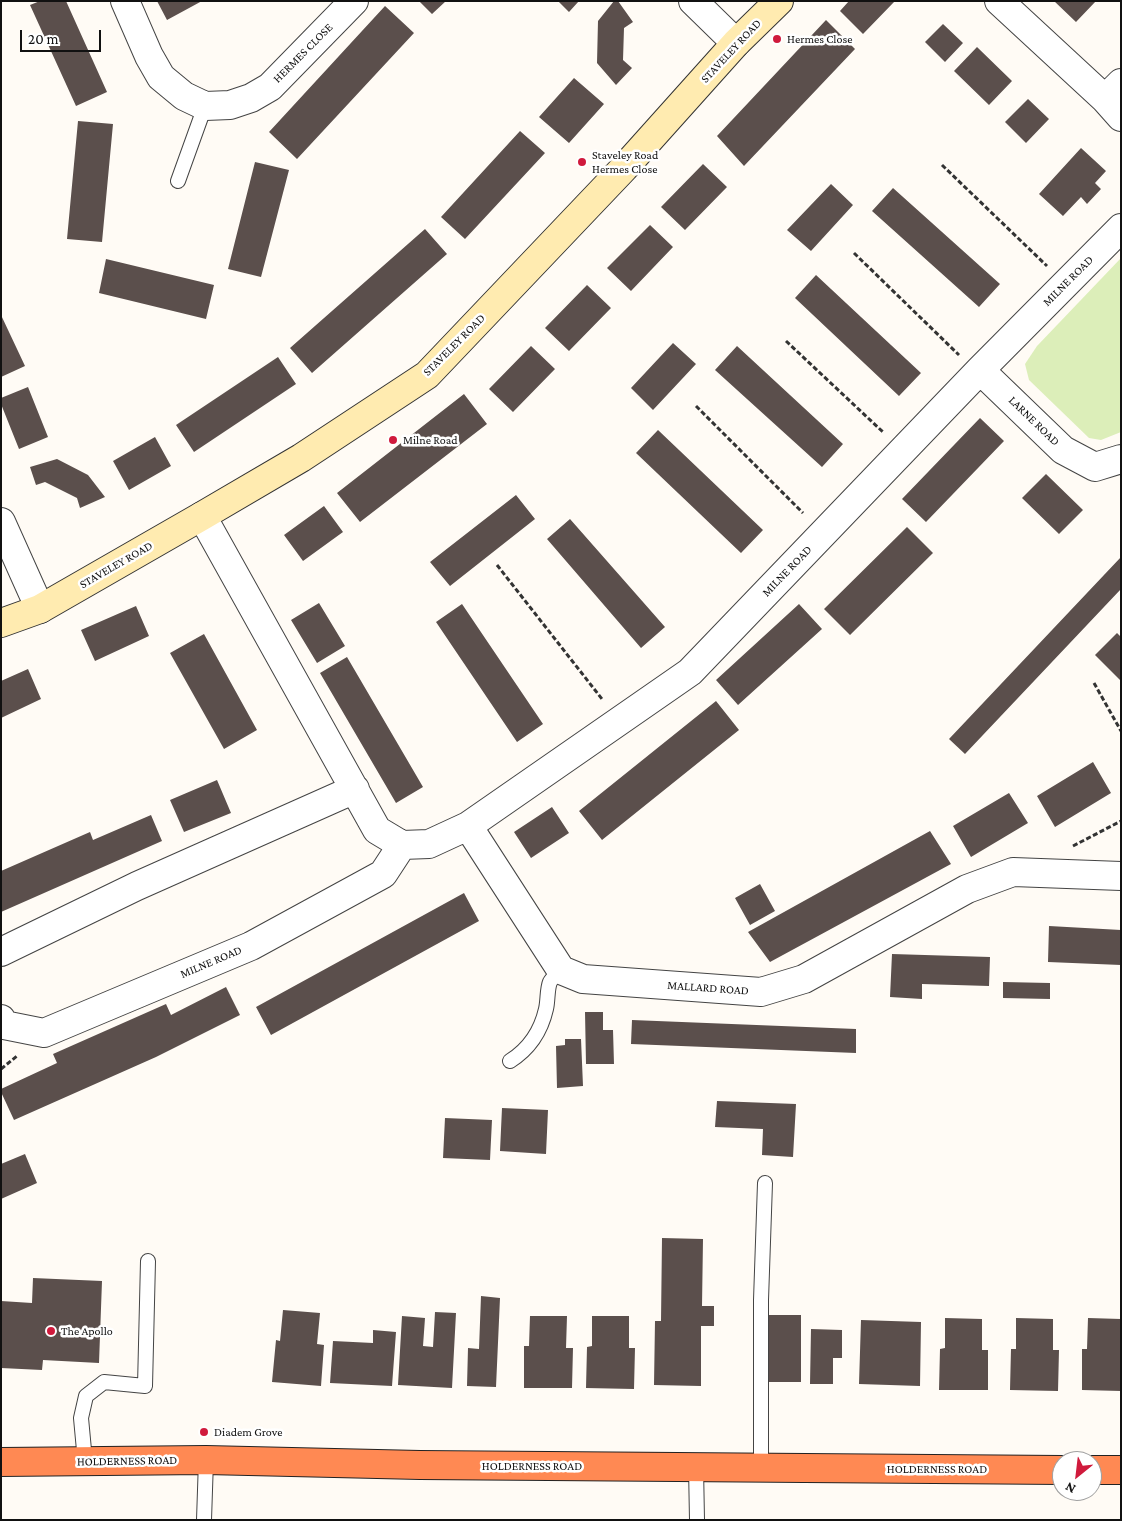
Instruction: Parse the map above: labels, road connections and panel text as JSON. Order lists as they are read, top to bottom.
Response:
{
  "streets": {
    "highway": ["HOLDERNESS ROAD"],
    "street": [
      "STAVELEY ROAD",
      "HERMES CLOSE",
      "MILNE ROAD",
      "LARNE ROAD",
      "MALLARD ROAD"
    ]
  },
  "crossings": [
    ["MILNE ROAD", "LARNE ROAD"]
  ],
  "places": [
    "Hermes Close",
    "Staveley Road Hermes Close",
    "Milne Road",
    "The Apollo",
    "Diadem Grove"
  ],
  "scale_bar": "20 m",
  "north": "bottom left"
}
